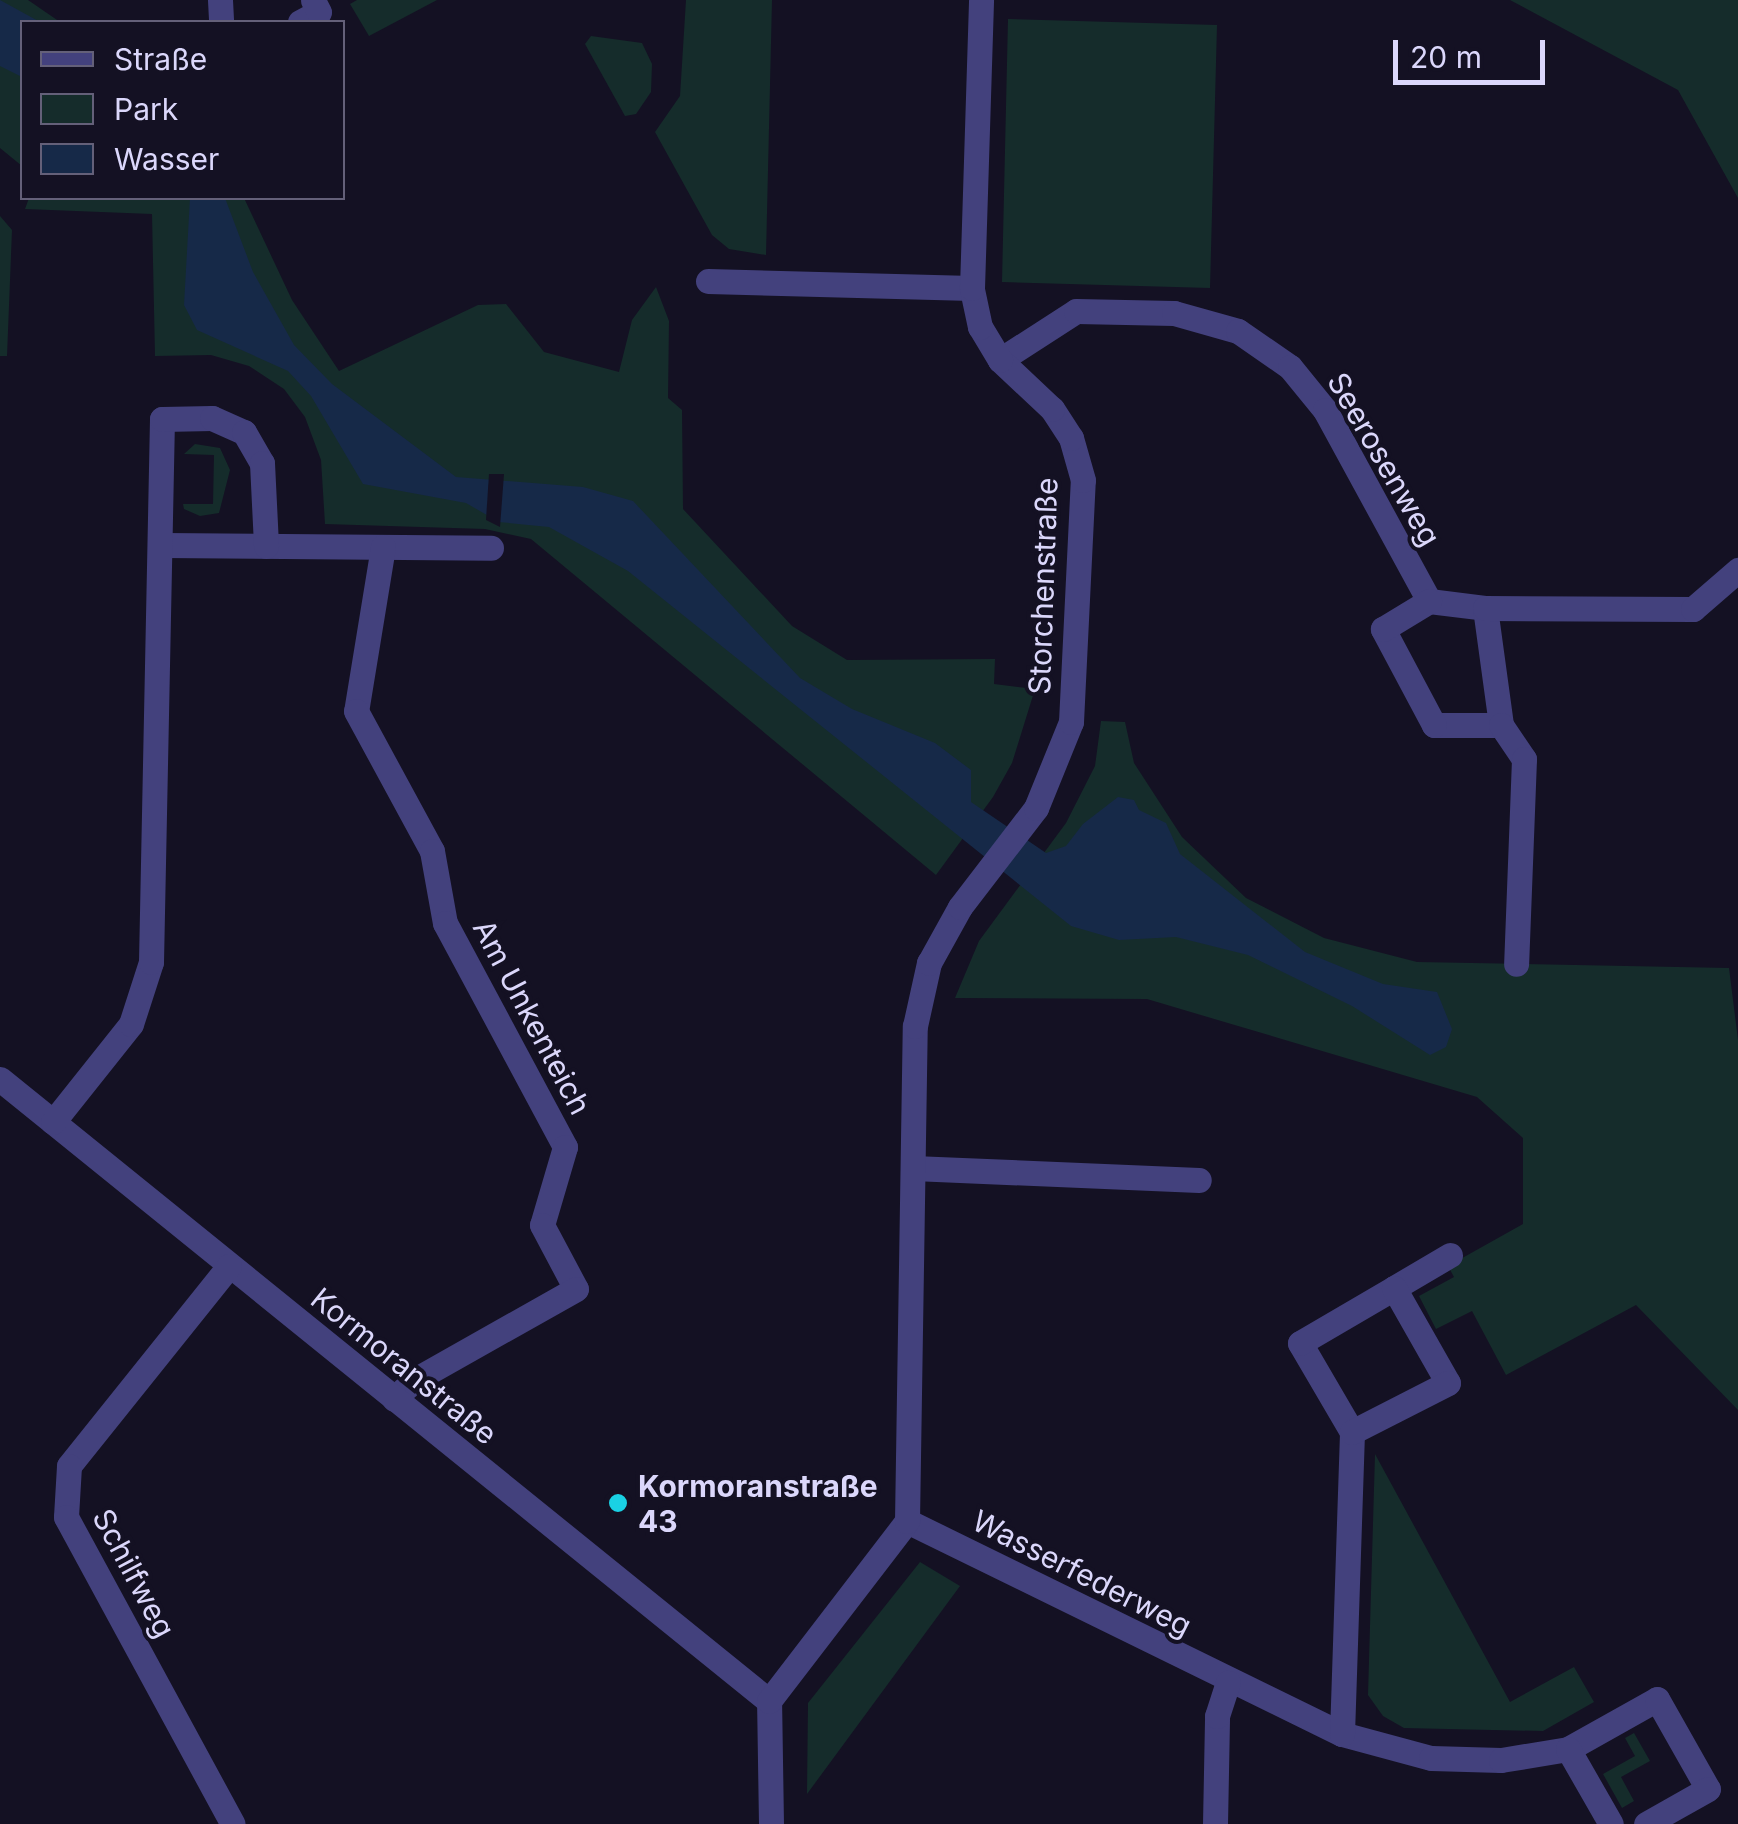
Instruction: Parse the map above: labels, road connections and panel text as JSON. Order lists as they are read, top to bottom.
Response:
{
  "streets": {
    "street": [
      "Seerosenweg",
      "Storchenstraße",
      "Am Unkenteich",
      "Kormoranstraße",
      "Schilfweg",
      "Wasserfederweg"
    ]
  },
  "crossings": [
    ["Seerosenweg", "Storchenstraße"],
    ["Storchenstraße", "Wasserfederweg"],
    ["Am Unkenteich", "Kormoranstraße"],
    ["Kormoranstraße", "Schilfweg"]
  ],
  "places": ["Kormoranstraße 43"],
  "legend": ["Straße", "Park", "Wasser"],
  "scale_bar": "20 m"
}
